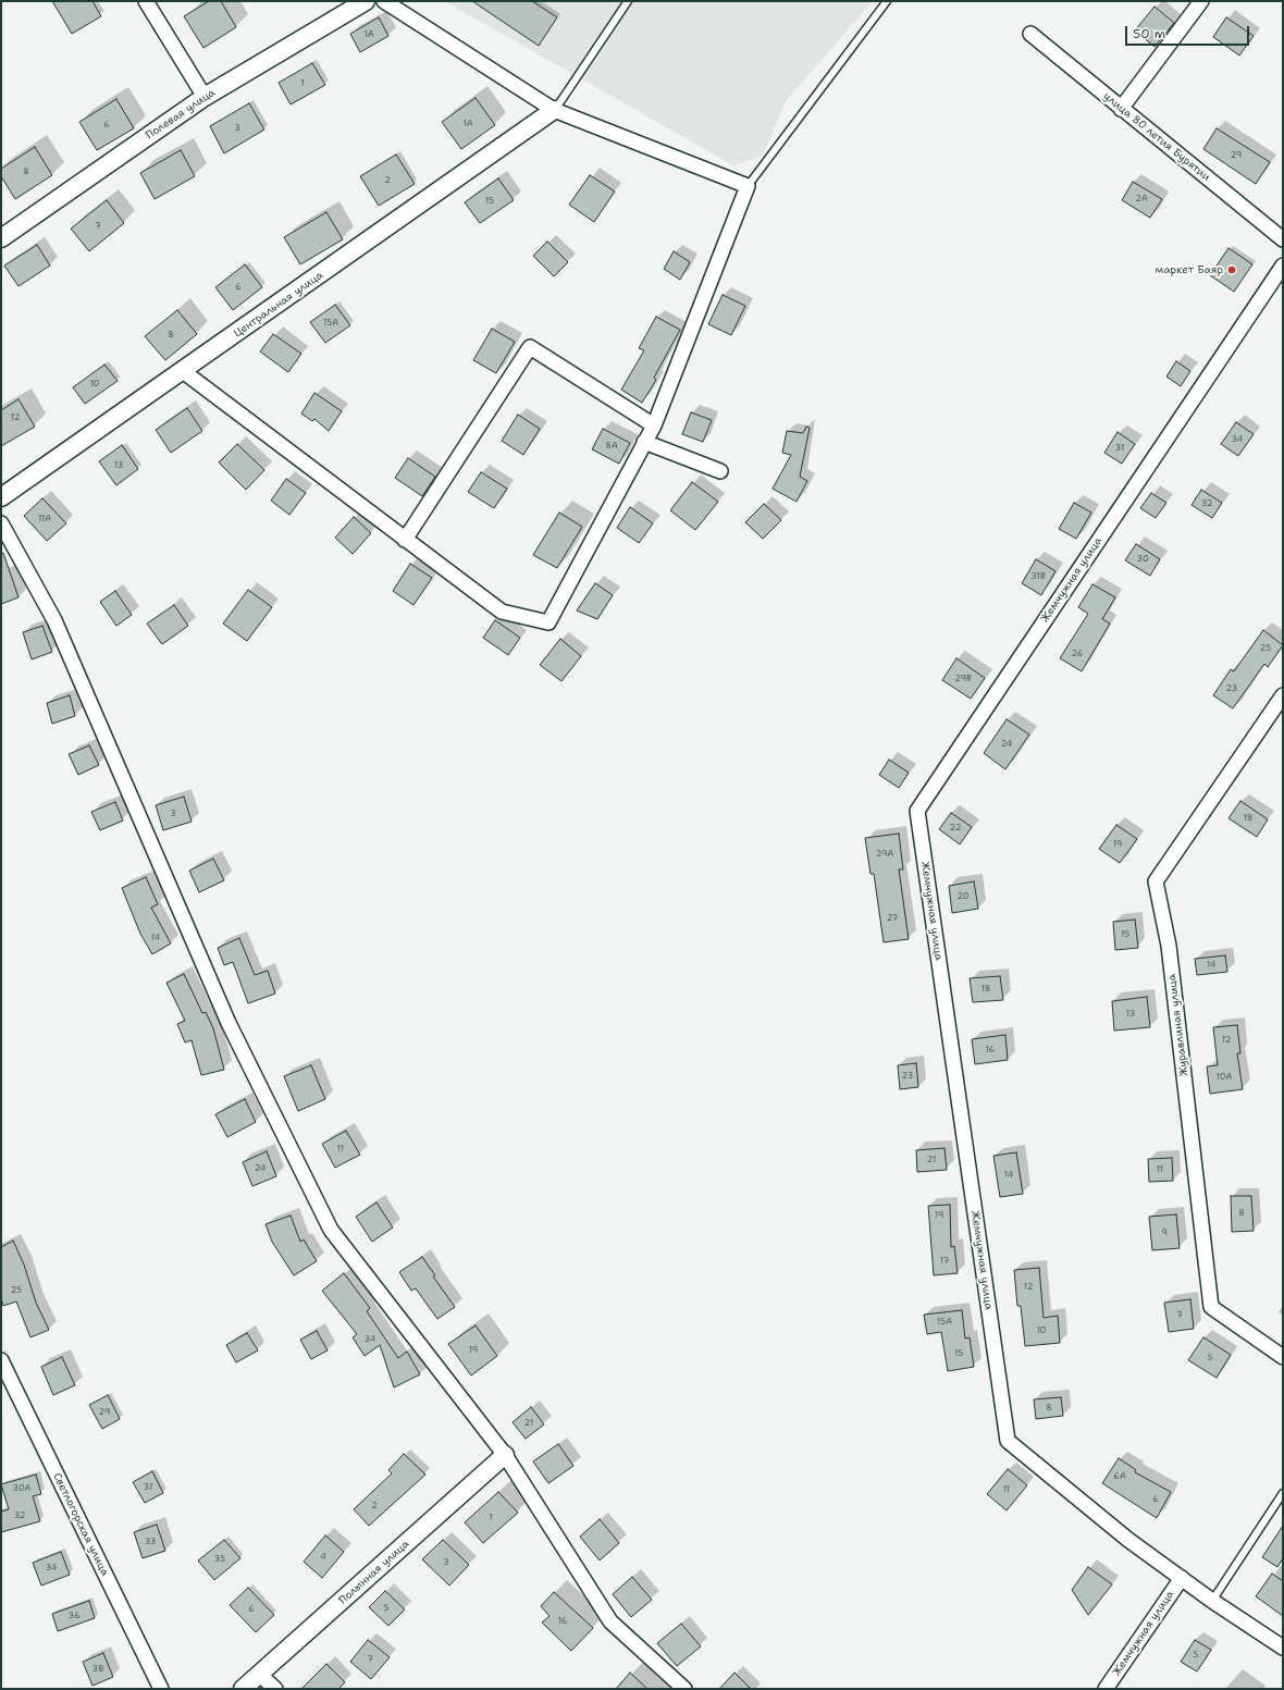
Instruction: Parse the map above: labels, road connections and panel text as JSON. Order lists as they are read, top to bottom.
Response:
{
  "streets": {
    "street": [
      "Полевая улица",
      "улица 80 летия Бурятии",
      "Центральная улица",
      "Жемчужная улица",
      "Журавлиная улица",
      "Светлогорская улица",
      "Полынная улица"
    ]
  },
  "places": ["маркет Баяр"],
  "house_numbers": [
    "1А",
    "1",
    "1А",
    "6",
    "3",
    "29",
    "8",
    "2",
    "2А",
    "15",
    "7",
    "6",
    "15А",
    "8",
    "10",
    "12",
    "34",
    "8А",
    "31",
    "13",
    "32",
    "11А",
    "30",
    "31В",
    "25",
    "26",
    "29В",
    "23",
    "24",
    "3",
    "18",
    "22",
    "19",
    "29А",
    "20",
    "27",
    "15",
    "14",
    "14",
    "18",
    "13",
    "12",
    "16",
    "23",
    "10А",
    "11",
    "21",
    "24",
    "11",
    "14",
    "8",
    "19",
    "9",
    "17",
    "12",
    "25",
    "7",
    "15А",
    "10",
    "34",
    "19",
    "15",
    "5",
    "8",
    "29",
    "21",
    "6А",
    "31",
    "30А",
    "11",
    "6",
    "2",
    "32",
    "1",
    "33",
    "4",
    "35",
    "3",
    "34",
    "5",
    "6",
    "36",
    "16",
    "5",
    "7",
    "38"
  ],
  "scale_bar": "50 m"
}
